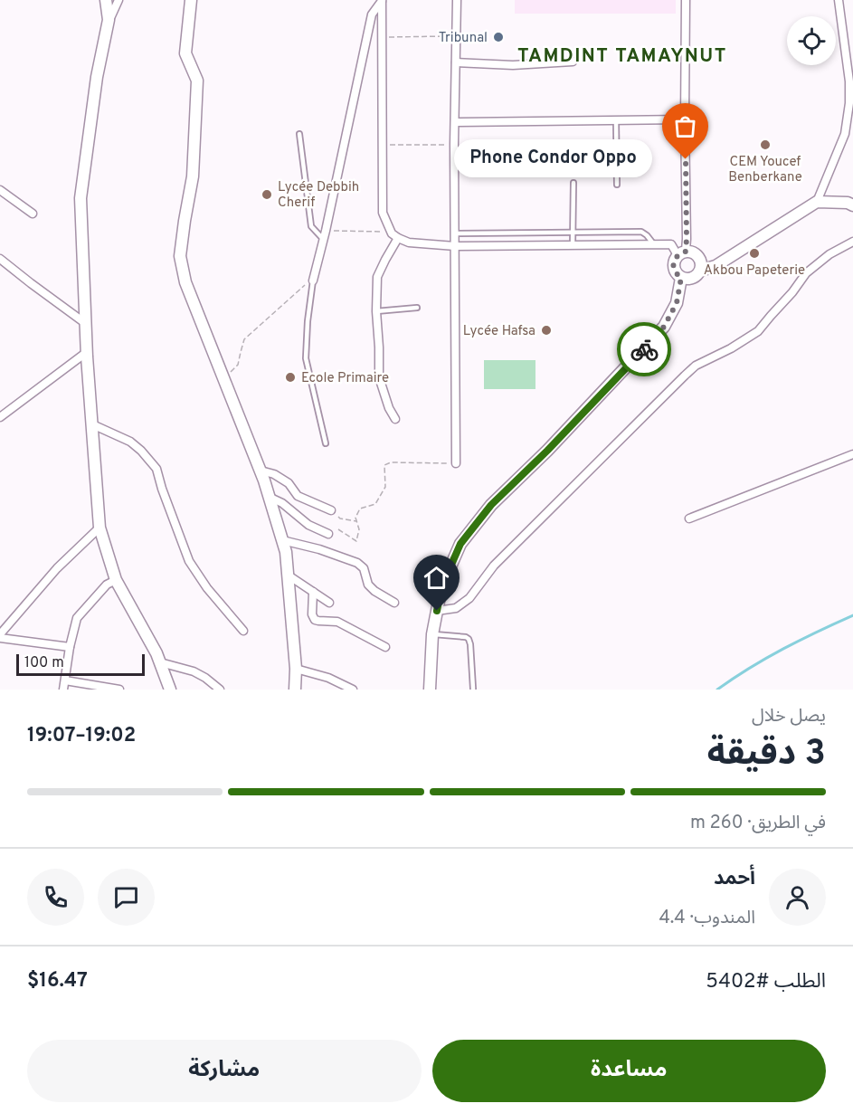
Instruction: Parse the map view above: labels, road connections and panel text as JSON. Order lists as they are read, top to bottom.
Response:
{
  "districts": ["TAMDINT TAMAYNUT"],
  "places": [
    "Tribunal",
    "CEM Youcef Benberkane",
    "Phone Condor Oppo",
    "Lycée Debbih Cherif",
    "Akbou Papeterie",
    "Lycée Hafsa",
    "Ecole Primaire"
  ],
  "scale_bar": "100 m",
  "page": {
    "bubble": "Phone Condor Oppo",
    "scale": "100 m",
    "heading": ["3 دقيقة", "يصل خلال", "19:02–19:07"],
    "panel": [
      "أحمد",
      "المندوب · 4.4",
      "الطلب #5402",
      "$16.47"
    ],
    "bar": "في الطريق · 260 m",
    "buttons": ["مساعدة", "مشاركة"]
  }
}
